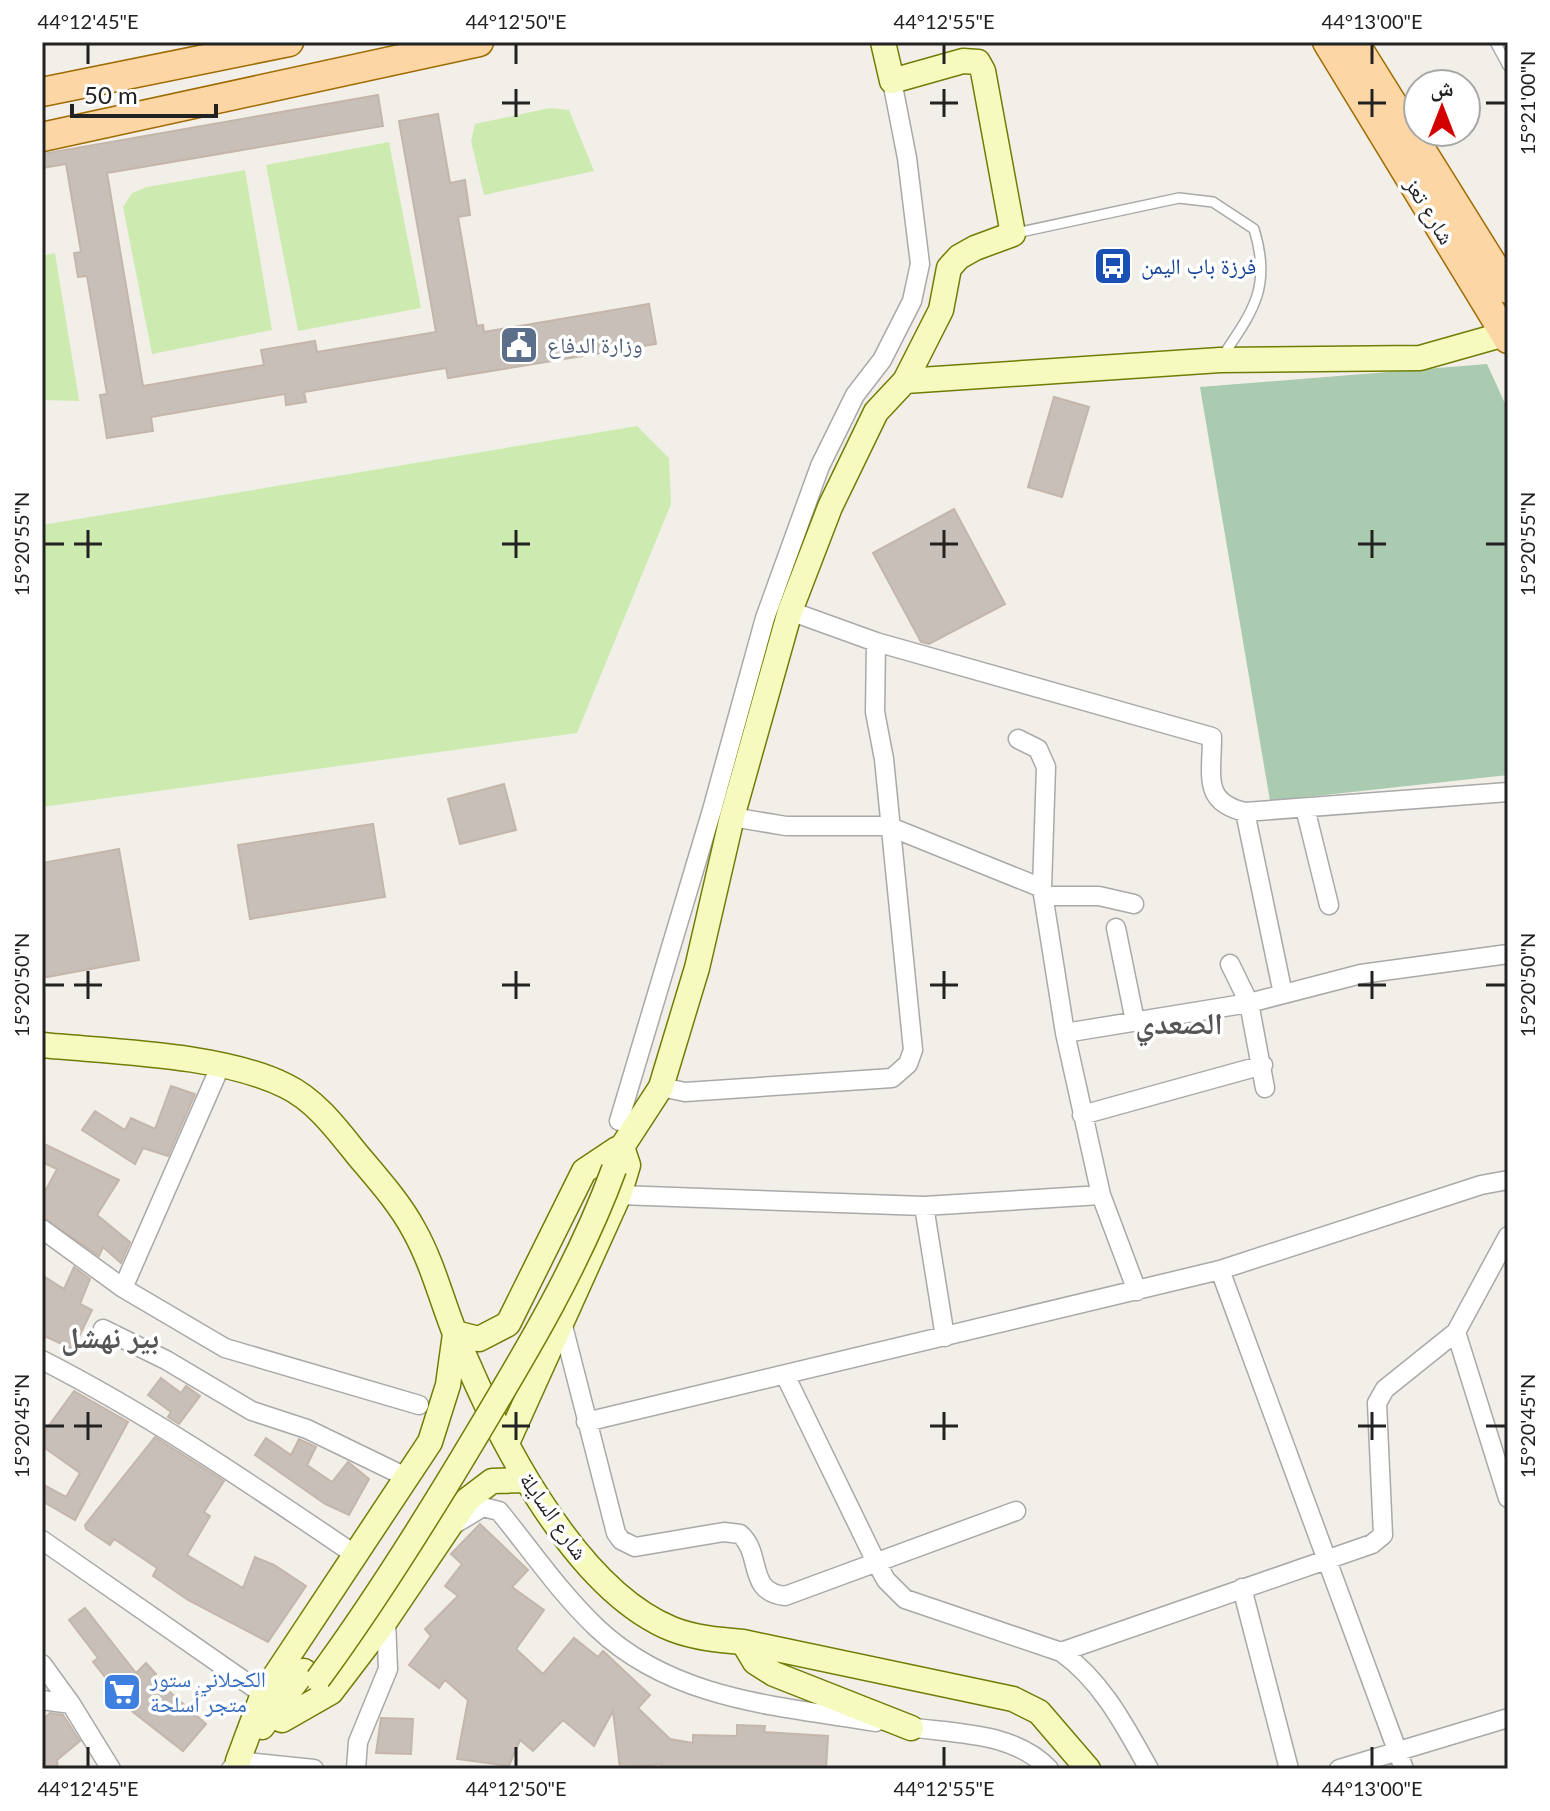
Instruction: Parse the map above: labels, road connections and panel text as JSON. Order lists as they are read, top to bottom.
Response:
{
  "streets": {
    "main road": ["شارع تعز", "شارع السايلة"]
  },
  "districts": ["الصعدي", "بير نهشل"],
  "places": {
    "bus stop": ["فرزة باب اليمن"],
    "public building": ["وزارة الدفاع"],
    "supermarket": ["الكحلاني ستور متجر أسلحة"]
  },
  "scale_bar": "50 m",
  "north": "top",
  "coordinates": [
    "44°12'45\"E",
    "44°12'50\"E",
    "44°12'55\"E",
    "44°13'00\"E",
    "15°21'00\"N",
    "15°20'55\"N",
    "15°20'50\"N",
    "15°20'45\"N"
  ]
}
